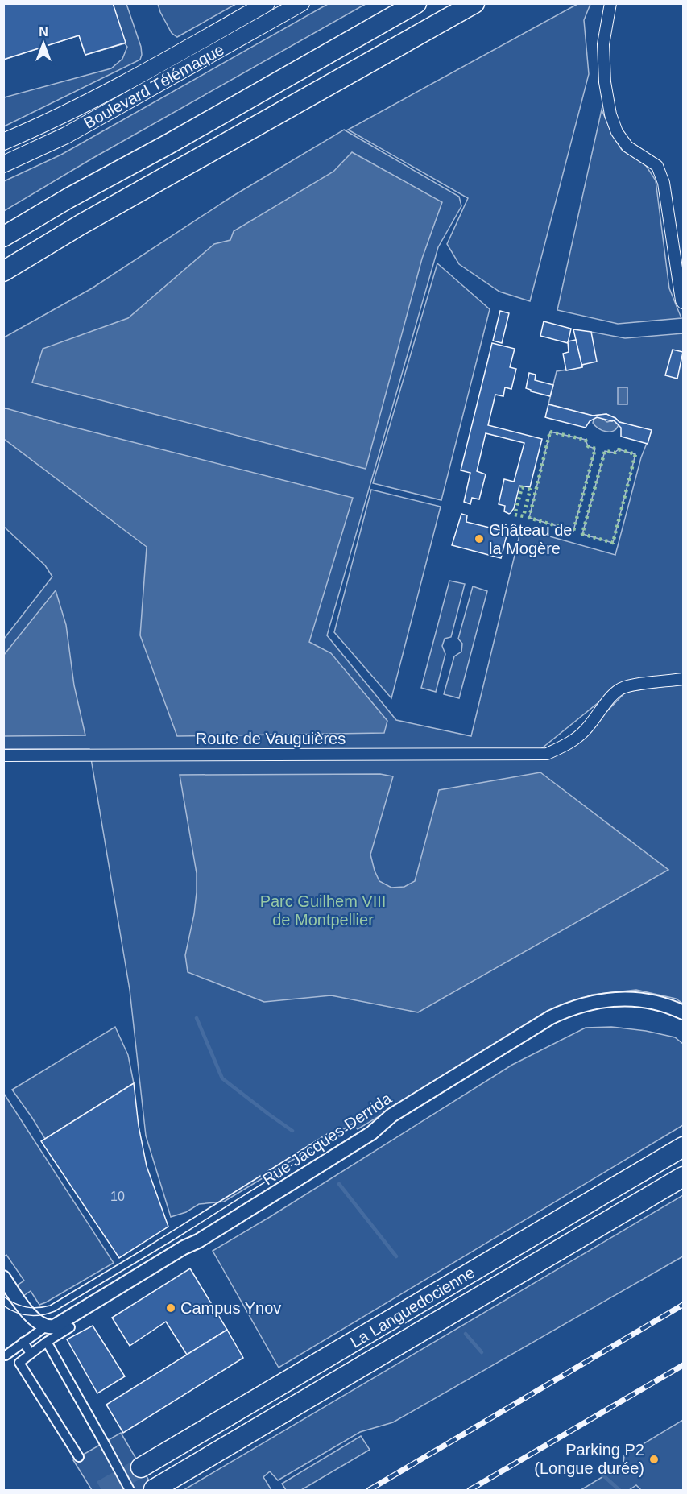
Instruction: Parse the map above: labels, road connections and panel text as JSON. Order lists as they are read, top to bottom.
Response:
{
  "streets": {
    "highway": ["La Languedocienne"],
    "main road": ["Boulevard Télémaque"],
    "street": ["Route de Vauguières", "Rue Jacques Derrida"]
  },
  "parks": ["Parc Guilhem VIII de Montpellier"],
  "places": ["Château de la Mogère", "Campus Ynov", "Parking P2 (Longue durée)"],
  "house_numbers": ["10"],
  "north": "top"
}
